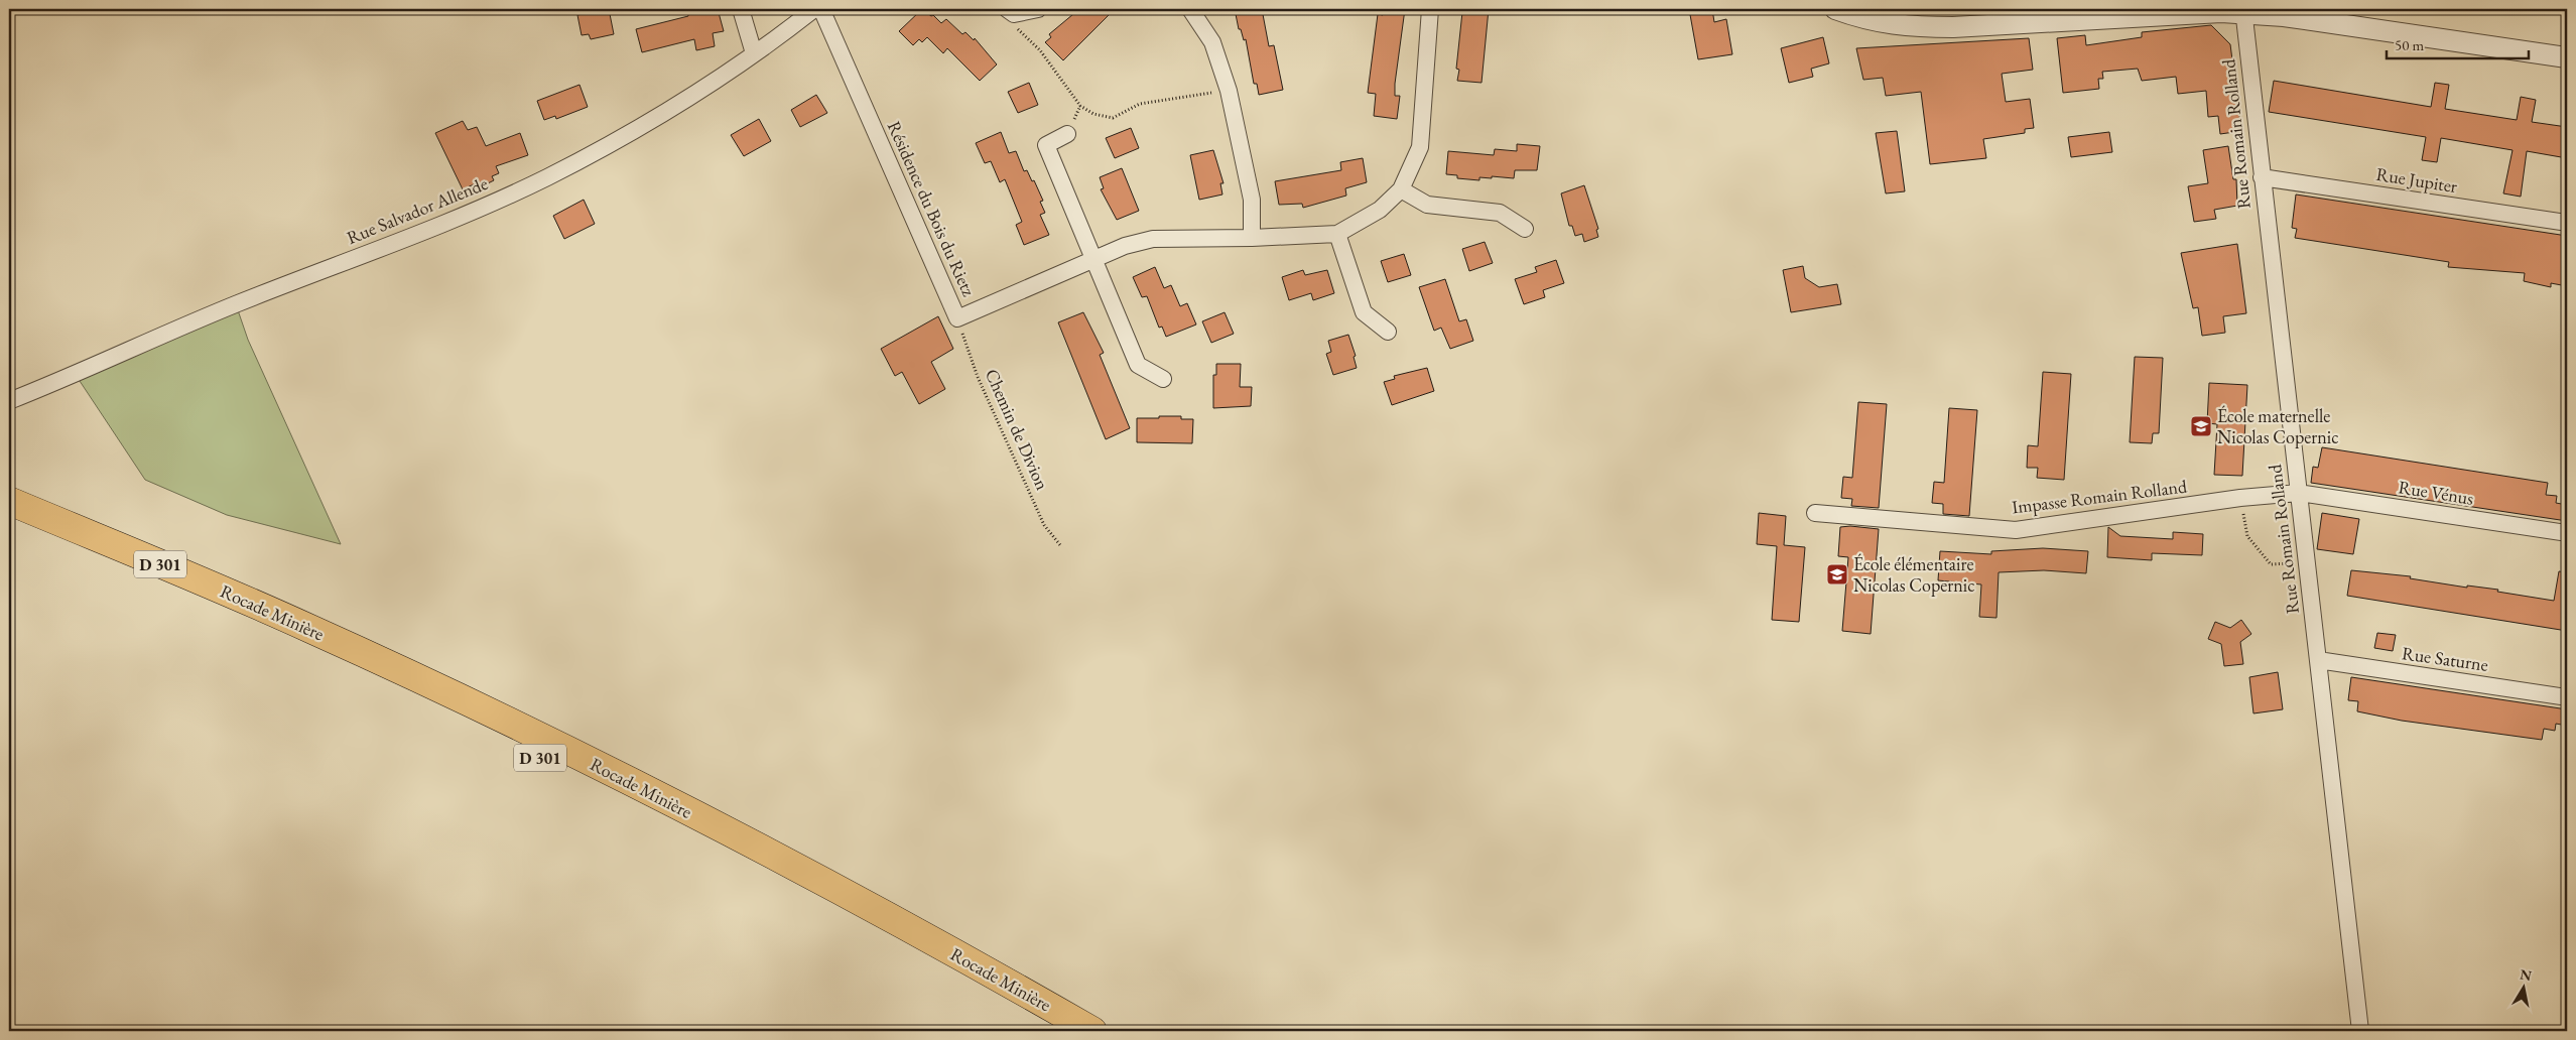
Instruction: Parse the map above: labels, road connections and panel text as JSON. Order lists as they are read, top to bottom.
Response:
{
  "streets": {
    "highway": ["D 301", "Rocade Minière"],
    "street": [
      "Rue Romain Rolland",
      "Rue Jupiter",
      "Résidence du Bois du Rietz",
      "Rue Salvador Allende",
      "Rue Vénus",
      "Impasse Romain Rolland",
      "Rue Saturne"
    ],
    "path": ["Chemin de Divion"]
  },
  "crossings": [
    ["Rue Romain Rolland", "Rue Jupiter"],
    ["Rue Romain Rolland", "Rue Vénus"],
    ["Rue Romain Rolland", "Impasse Romain Rolland"],
    ["Rue Romain Rolland", "Rue Saturne"],
    ["Résidence du Bois du Rietz", "Chemin de Divion"],
    ["Rue Vénus", "Impasse Romain Rolland"]
  ],
  "places": {
    "school or university": ["École maternelle Nicolas Copernic", "École élémentaire Nicolas Copernic"]
  },
  "scale_bar": "50 m",
  "north": "top"
}
